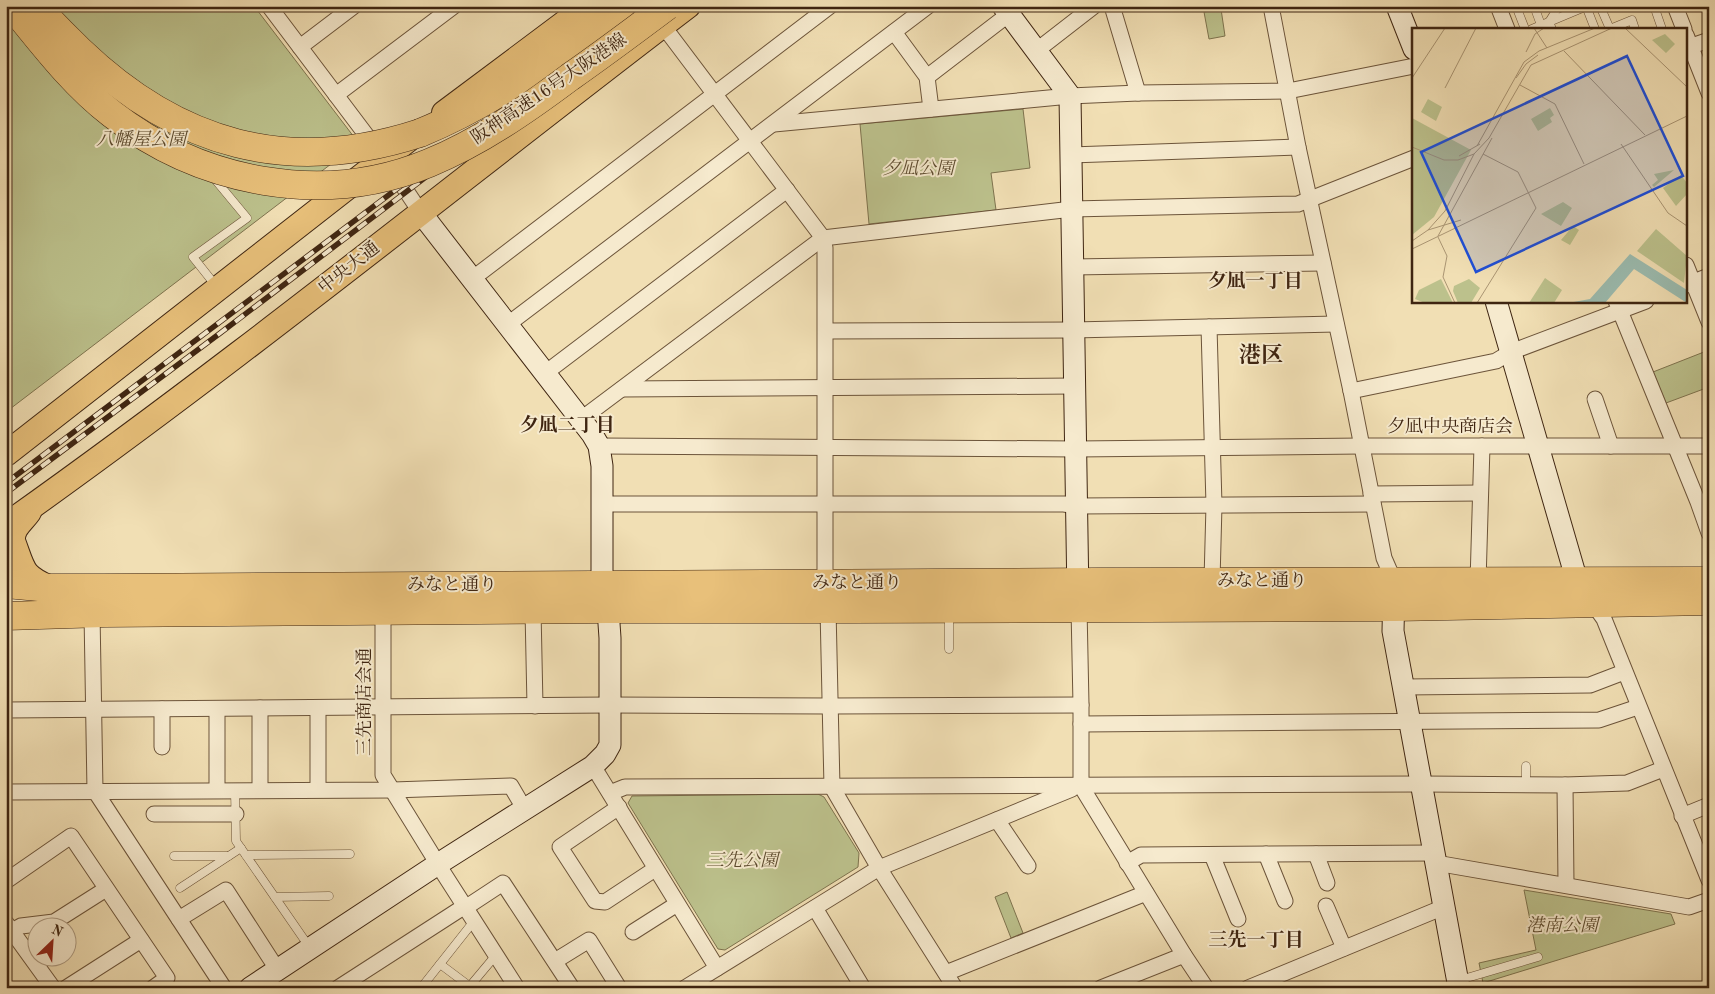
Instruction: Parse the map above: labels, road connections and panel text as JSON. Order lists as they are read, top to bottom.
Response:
{
  "streets": {
    "highway": ["阪神高速16号大阪港線", "みなと通り"],
    "main road": ["中央大通"],
    "street": ["夕凪中央商店会", "三先商店会通"]
  },
  "crossings": [
    ["阪神高速16号大阪港線", "中央大通"],
    ["みなと通り", "三先商店会通"]
  ],
  "districts": [
    "夕凪一丁目",
    "港区",
    "夕凪二丁目",
    "三先一丁目"
  ],
  "parks": [
    "八幡屋公園",
    "夕凪公園",
    "三先公園",
    "港南公園"
  ],
  "north": "top right"
}
